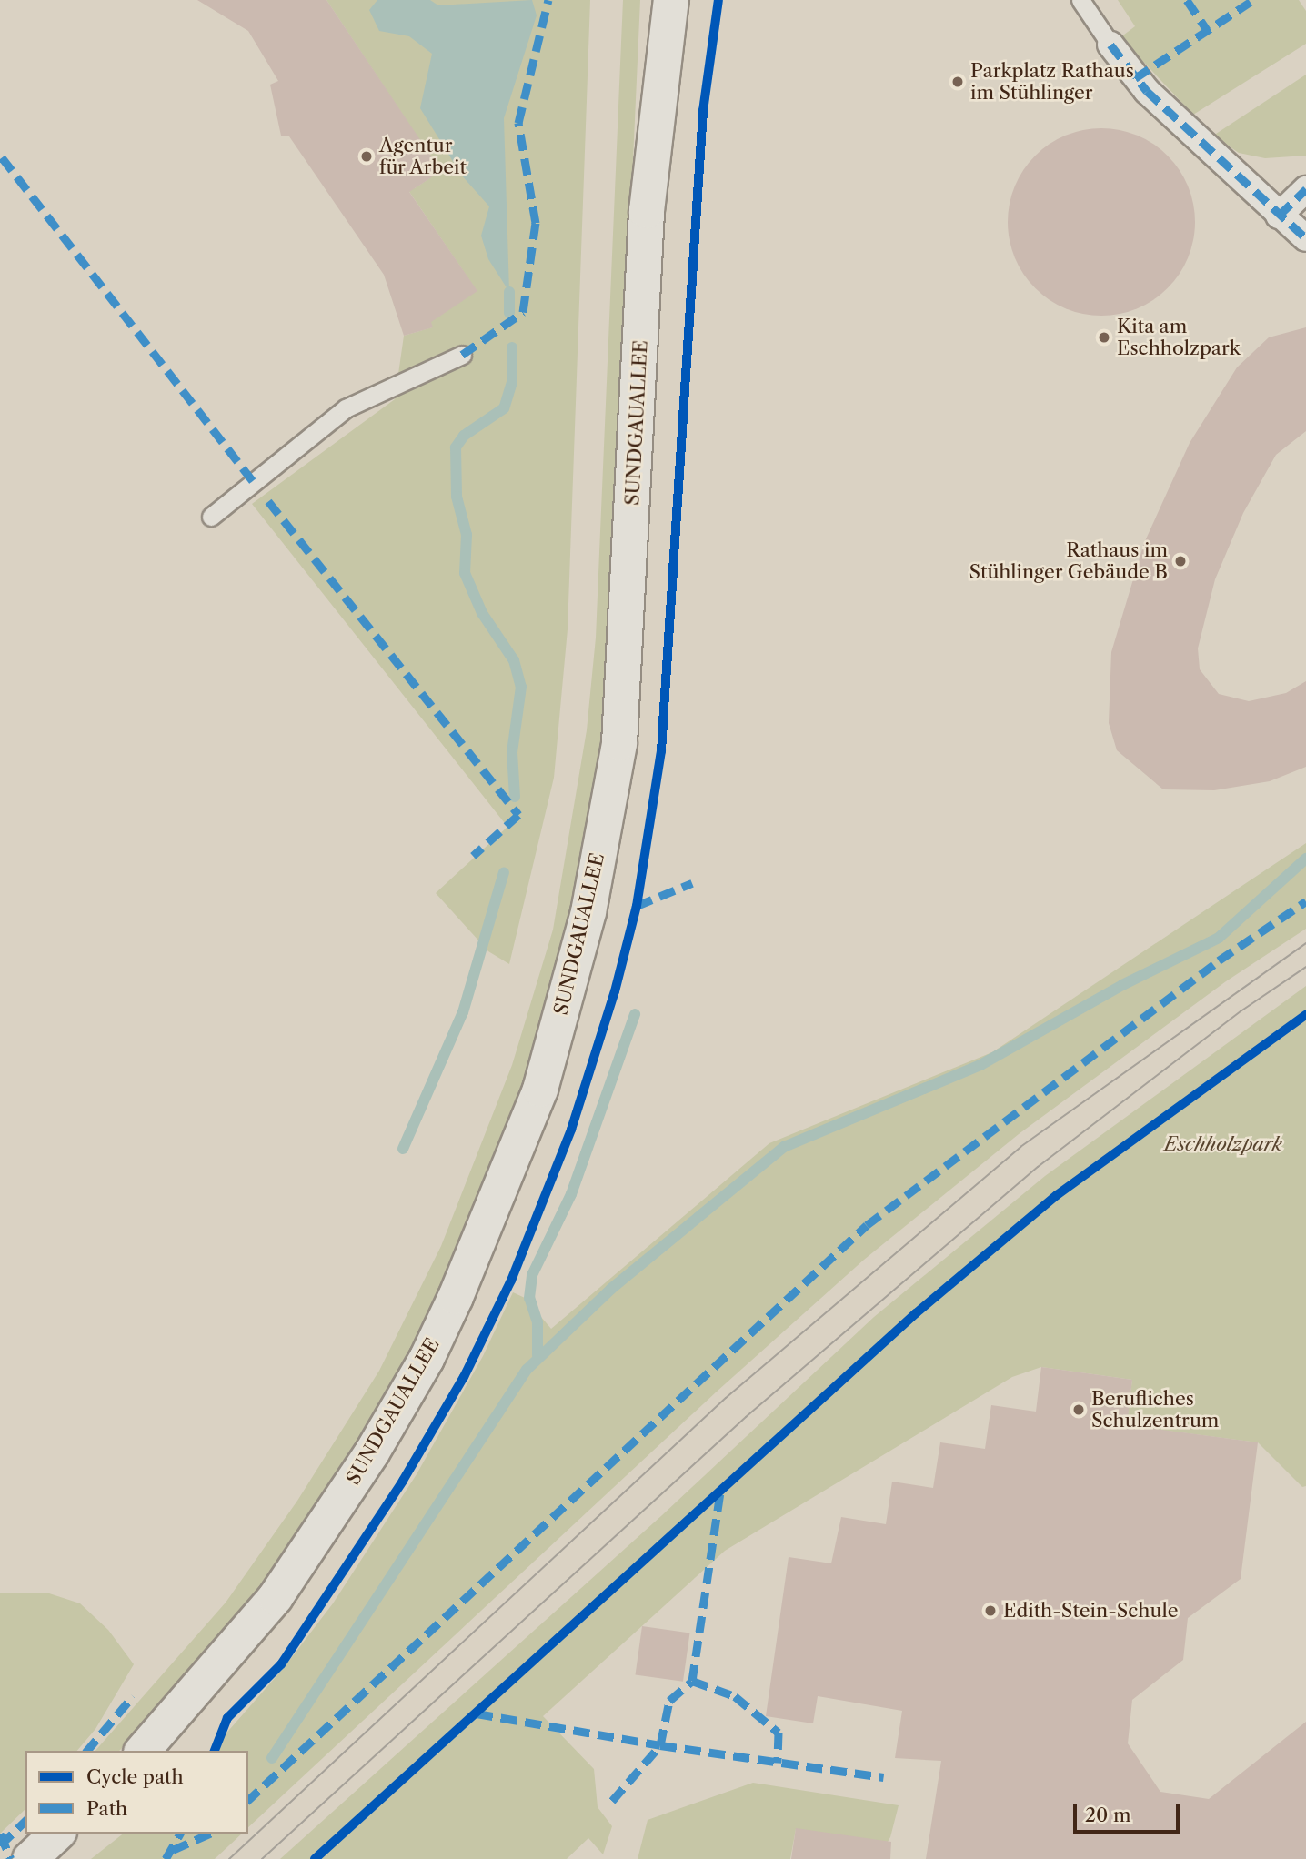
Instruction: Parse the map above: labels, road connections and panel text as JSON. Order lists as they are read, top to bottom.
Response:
{
  "streets": {
    "street": ["SUNDGAUALLEE"]
  },
  "parks": ["Eschholzpark"],
  "places": [
    "Parkplatz Rathaus im Stühlinger",
    "Agentur für Arbeit",
    "Kita am Eschholzpark",
    "Rathaus im Stühlinger Gebäude B",
    "Berufliches Schulzentrum",
    "Edith-Stein-Schule"
  ],
  "legend": ["Cycle path", "Path"],
  "scale_bar": "20 m"
}
